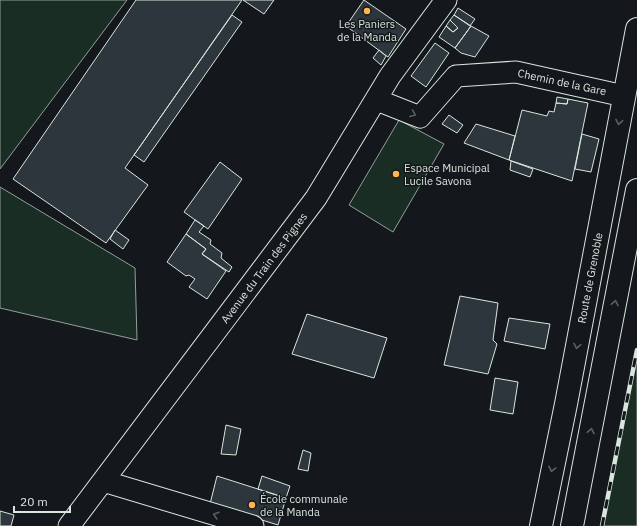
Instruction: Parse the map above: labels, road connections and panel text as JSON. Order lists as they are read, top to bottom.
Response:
{
  "streets": {
    "main road": ["Route de Grenoble"],
    "street": ["Chemin de la Gare", "Avenue du Train des Pignes"]
  },
  "crossings": [
    ["Chemin de la Gare", "Avenue du Train des Pignes"],
    ["Chemin de la Gare", "Route de Grenoble"]
  ],
  "one_way": ["Chemin de la Gare"],
  "places": ["Les Paniers de la Manda", "Espace Municipal Lucile Savona", "École communale de la Manda"],
  "scale_bar": "20 m"
}
